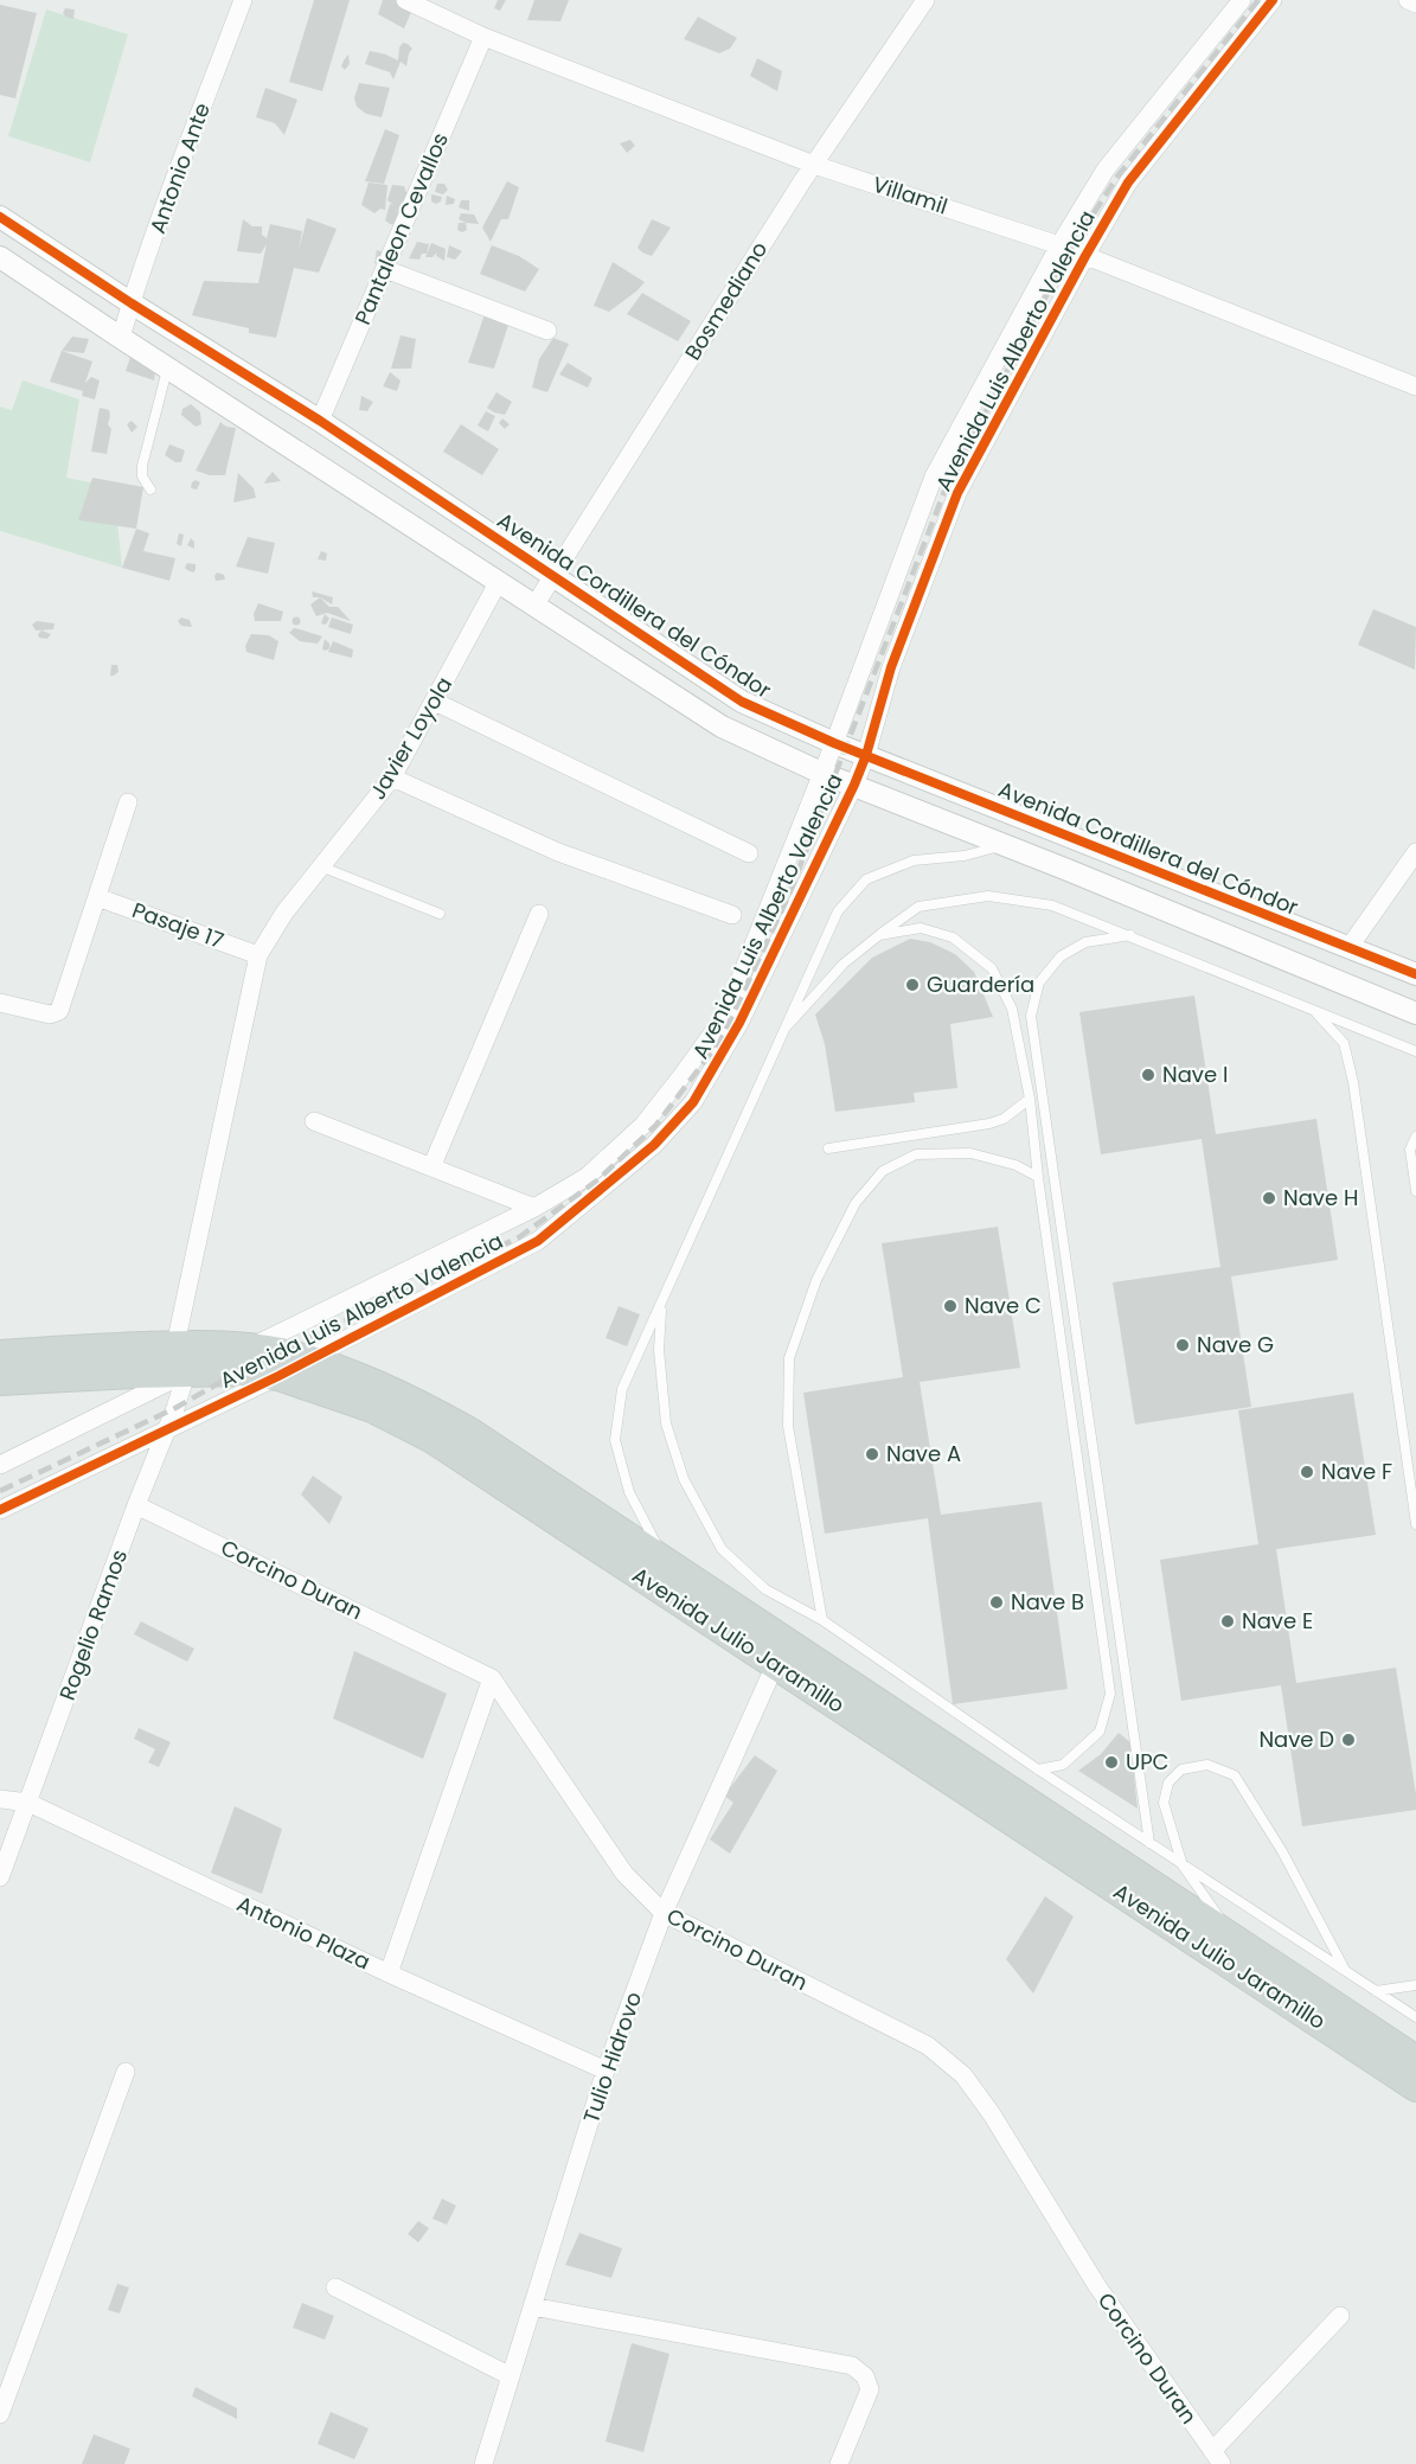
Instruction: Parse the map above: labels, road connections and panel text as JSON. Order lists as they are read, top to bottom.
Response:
{
  "streets": {
    "main road": ["Avenida Julio Jaramillo"],
    "street": [
      "Antonio Ante",
      "Villamil",
      "Pantaleon Cevallos",
      "Bosmediano",
      "Avenida Luis Alberto Valencia",
      "Avenida Cordillera del Cóndor",
      "Javier Loyola",
      "Pasaje 17",
      "Corcino Duran",
      "Rogelio Ramos",
      "Antonio Plaza",
      "Tulio Hidrovo"
    ]
  },
  "crossings": [
    ["Antonio Ante", "Avenida Cordillera del Cóndor"],
    ["Villamil", "Pantaleon Cevallos"],
    ["Villamil", "Bosmediano"],
    ["Villamil", "Avenida Luis Alberto Valencia"],
    ["Pantaleon Cevallos", "Avenida Cordillera del Cóndor"],
    ["Bosmediano", "Avenida Cordillera del Cóndor"],
    ["Avenida Luis Alberto Valencia", "Avenida Cordillera del Cóndor"],
    ["Avenida Luis Alberto Valencia", "Rogelio Ramos"],
    ["Avenida Luis Alberto Valencia", "Avenida Julio Jaramillo"],
    ["Javier Loyola", "Pasaje 17"],
    ["Corcino Duran", "Rogelio Ramos"],
    ["Corcino Duran", "Tulio Hidrovo"],
    ["Rogelio Ramos", "Avenida Julio Jaramillo"],
    ["Rogelio Ramos", "Antonio Plaza"],
    ["Avenida Julio Jaramillo", "Tulio Hidrovo"],
    ["Antonio Plaza", "Tulio Hidrovo"]
  ],
  "places": [
    "Guardería",
    "Nave I",
    "Nave H",
    "Nave C",
    "Nave G",
    "Nave A",
    "Nave F",
    "Nave B",
    "Nave E",
    "Nave D",
    "UPC"
  ]
}
